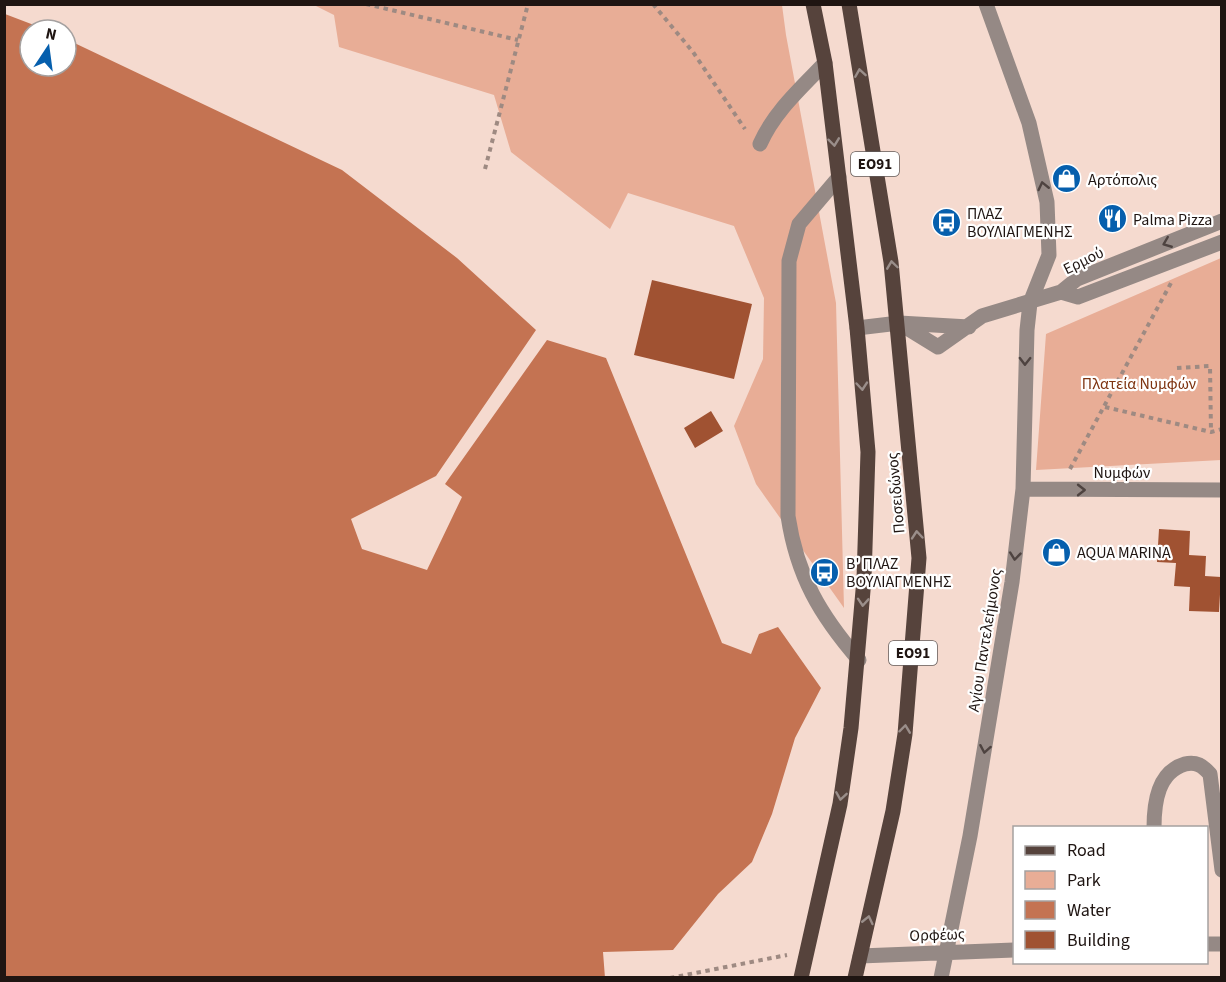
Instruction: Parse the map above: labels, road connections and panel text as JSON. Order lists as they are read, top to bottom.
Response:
{
  "streets": {
    "main road": ["ΕΟ91", "Ποσειδώνος"],
    "street": [
      "Ερμού",
      "Νυμφών",
      "Αγίου Παντελεήμονος",
      "Ορφέως"
    ]
  },
  "crossings": [
    ["Ερμού", "Ποσειδώνος"],
    ["Ερμού", "Αγίου Παντελεήμονος"],
    ["Νυμφών", "Αγίου Παντελεήμονος"],
    ["Ποσειδώνος", "Ορφέως"],
    ["Αγίου Παντελεήμονος", "Ορφέως"]
  ],
  "one_way": ["Νυμφών"],
  "parks": ["Πλατεία Νυμφών"],
  "places": {
    "shop": ["Αρτόπολις", "AQUA MARINA"],
    "restaurant": ["Palma Pizza"],
    "bus stop": ["ΠΛΑΖ ΒΟΥΛΙΑΓΜΕΝΗΣ", "Β' ΠΛΑΖ ΒΟΥΛΙΑΓΜΕΝΗΣ"]
  },
  "legend": [
    "Road",
    "Park",
    "Water",
    "Building"
  ],
  "north": "top"
}
